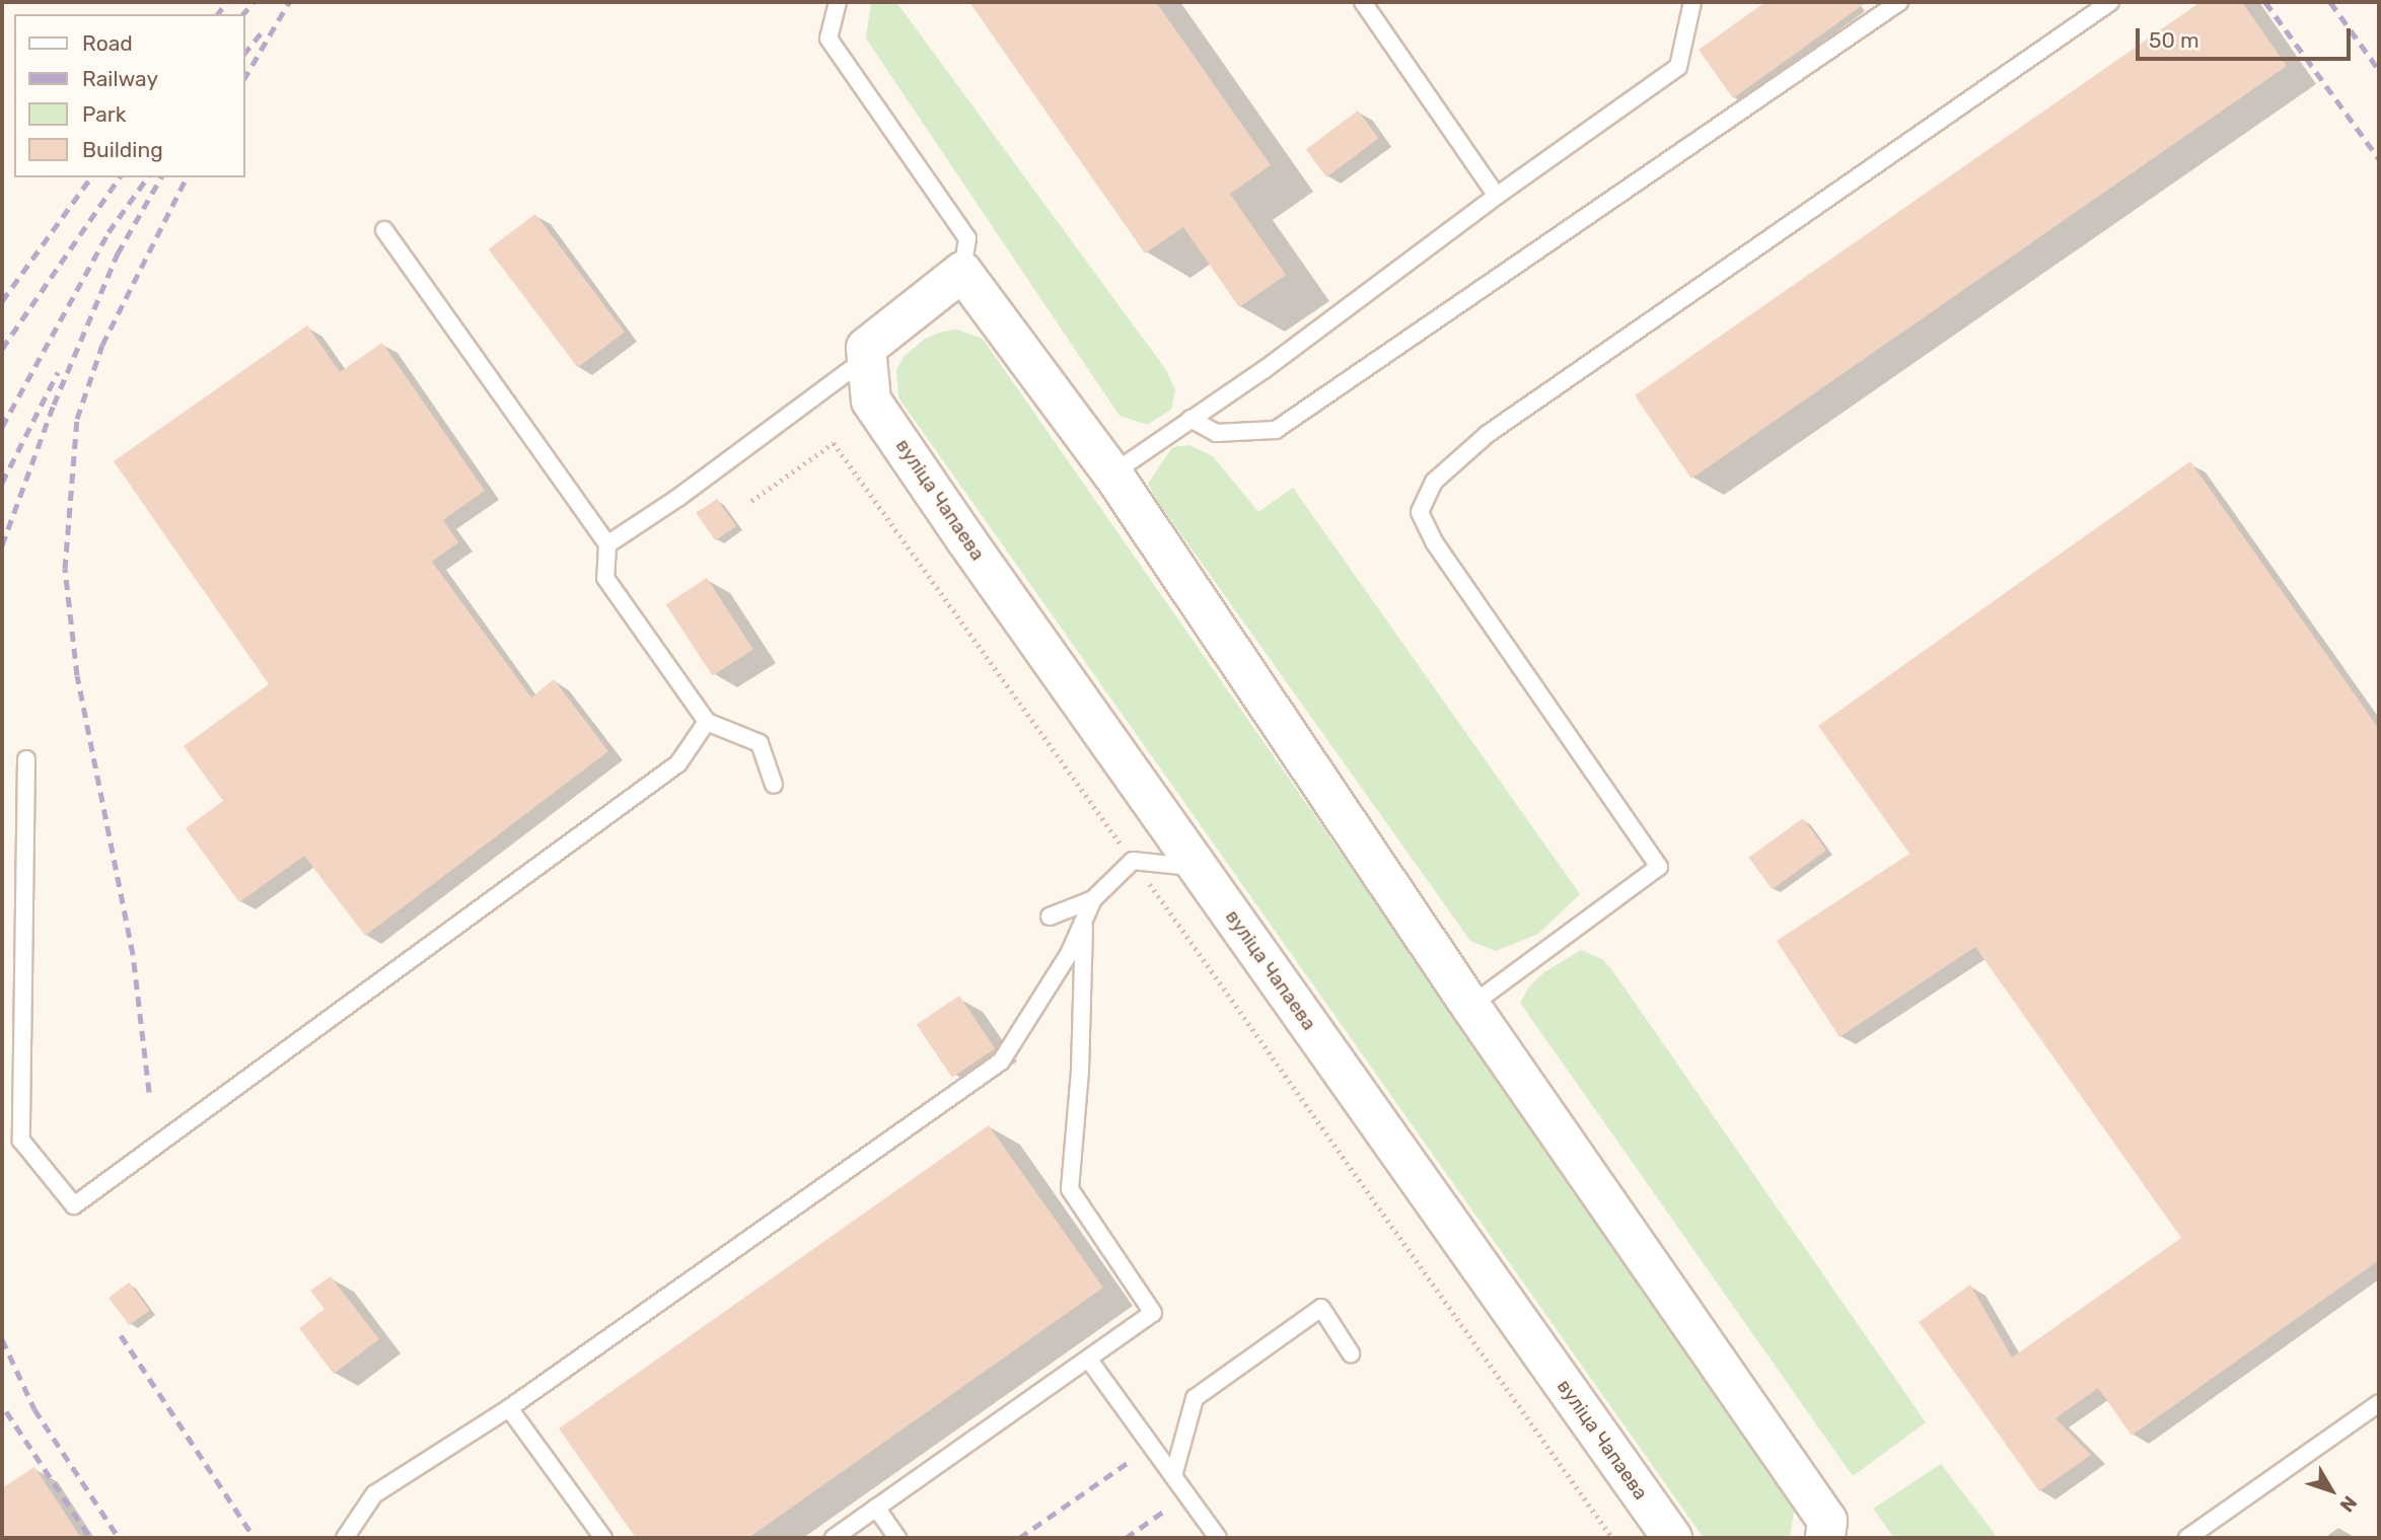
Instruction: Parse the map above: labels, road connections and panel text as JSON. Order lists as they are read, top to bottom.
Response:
{
  "streets": {
    "street": ["вуліца Чапаева"]
  },
  "legend": [
    "Road",
    "Railway",
    "Park",
    "Building"
  ],
  "scale_bar": "50 m",
  "north": "bottom right"
}
